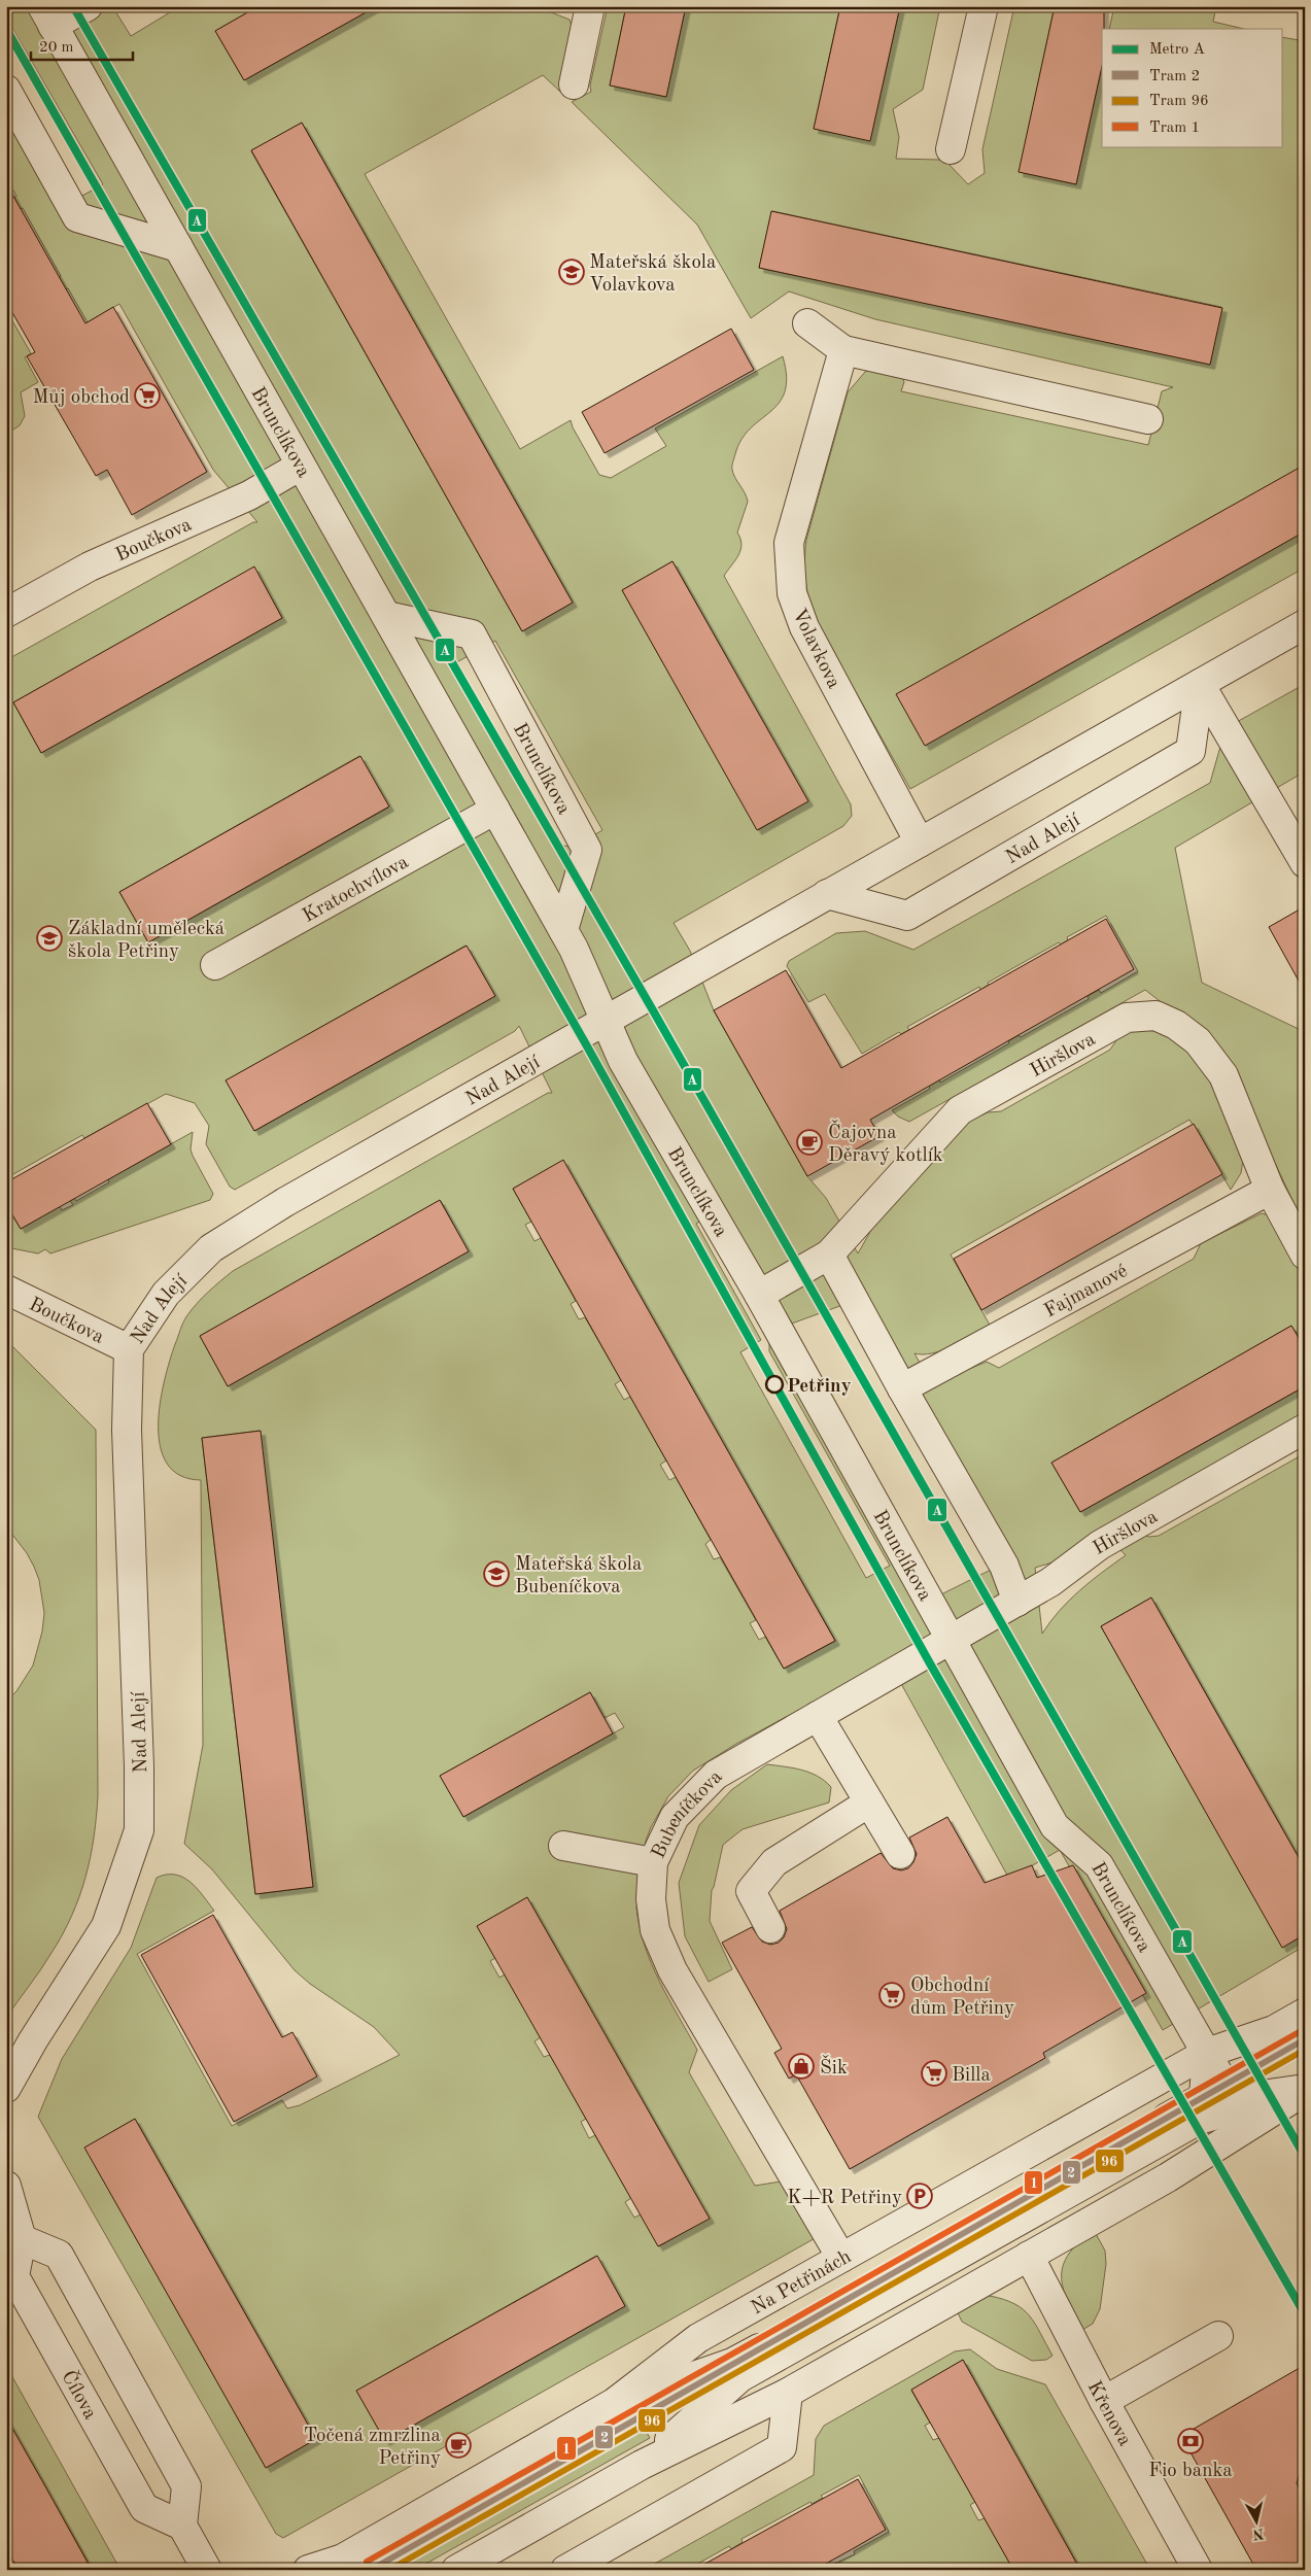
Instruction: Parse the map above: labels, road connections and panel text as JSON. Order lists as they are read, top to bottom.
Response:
{
  "streets": {
    "street": [
      "Brunclíkova",
      "Boučkova",
      "Volavkova",
      "Nad Alejí",
      "Kratochvílova",
      "Hiršlova",
      "Fajmanové",
      "Bubeníčkova",
      "Na Petřinách",
      "Čílova",
      "Křenova"
    ]
  },
  "crossings": [
    ["Brunclíkova", "Boučkova"],
    ["Brunclíkova", "Nad Alejí"],
    ["Brunclíkova", "Kratochvílova"],
    ["Brunclíkova", "Hiršlova"],
    ["Brunclíkova", "Bubeníčkova"],
    ["Brunclíkova", "Na Petřinách"],
    ["Boučkova", "Nad Alejí"],
    ["Volavkova", "Nad Alejí"],
    ["Hiršlova", "Fajmanové"],
    ["Hiršlova", "Bubeníčkova"],
    ["Bubeníčkova", "Na Petřinách"]
  ],
  "places": {
    "school or university": ["Mateřská škola Volavkova", "Základní umělecká škola Petřiny", "Mateřská škola Bubeníčkova"],
    "supermarket": ["Můj obchod", "Obchodní dům Petřiny", "Billa"],
    "cafe": ["Čajovna Děravý kotlík", "Točená zmrzlina Petřiny"],
    "other": ["Petřiny"],
    "shop": ["Šik"],
    "parking": ["K+R Petřiny"],
    "bank": ["Fio banka"]
  },
  "lines": [
    "metro line A",
    "tram line 1",
    "tram line 2",
    "tram line 96"
  ],
  "legend": [
    "Metro A",
    "Tram 2",
    "Tram 96",
    "Tram 1"
  ],
  "scale_bar": "20 m",
  "north": "bottom"
}
